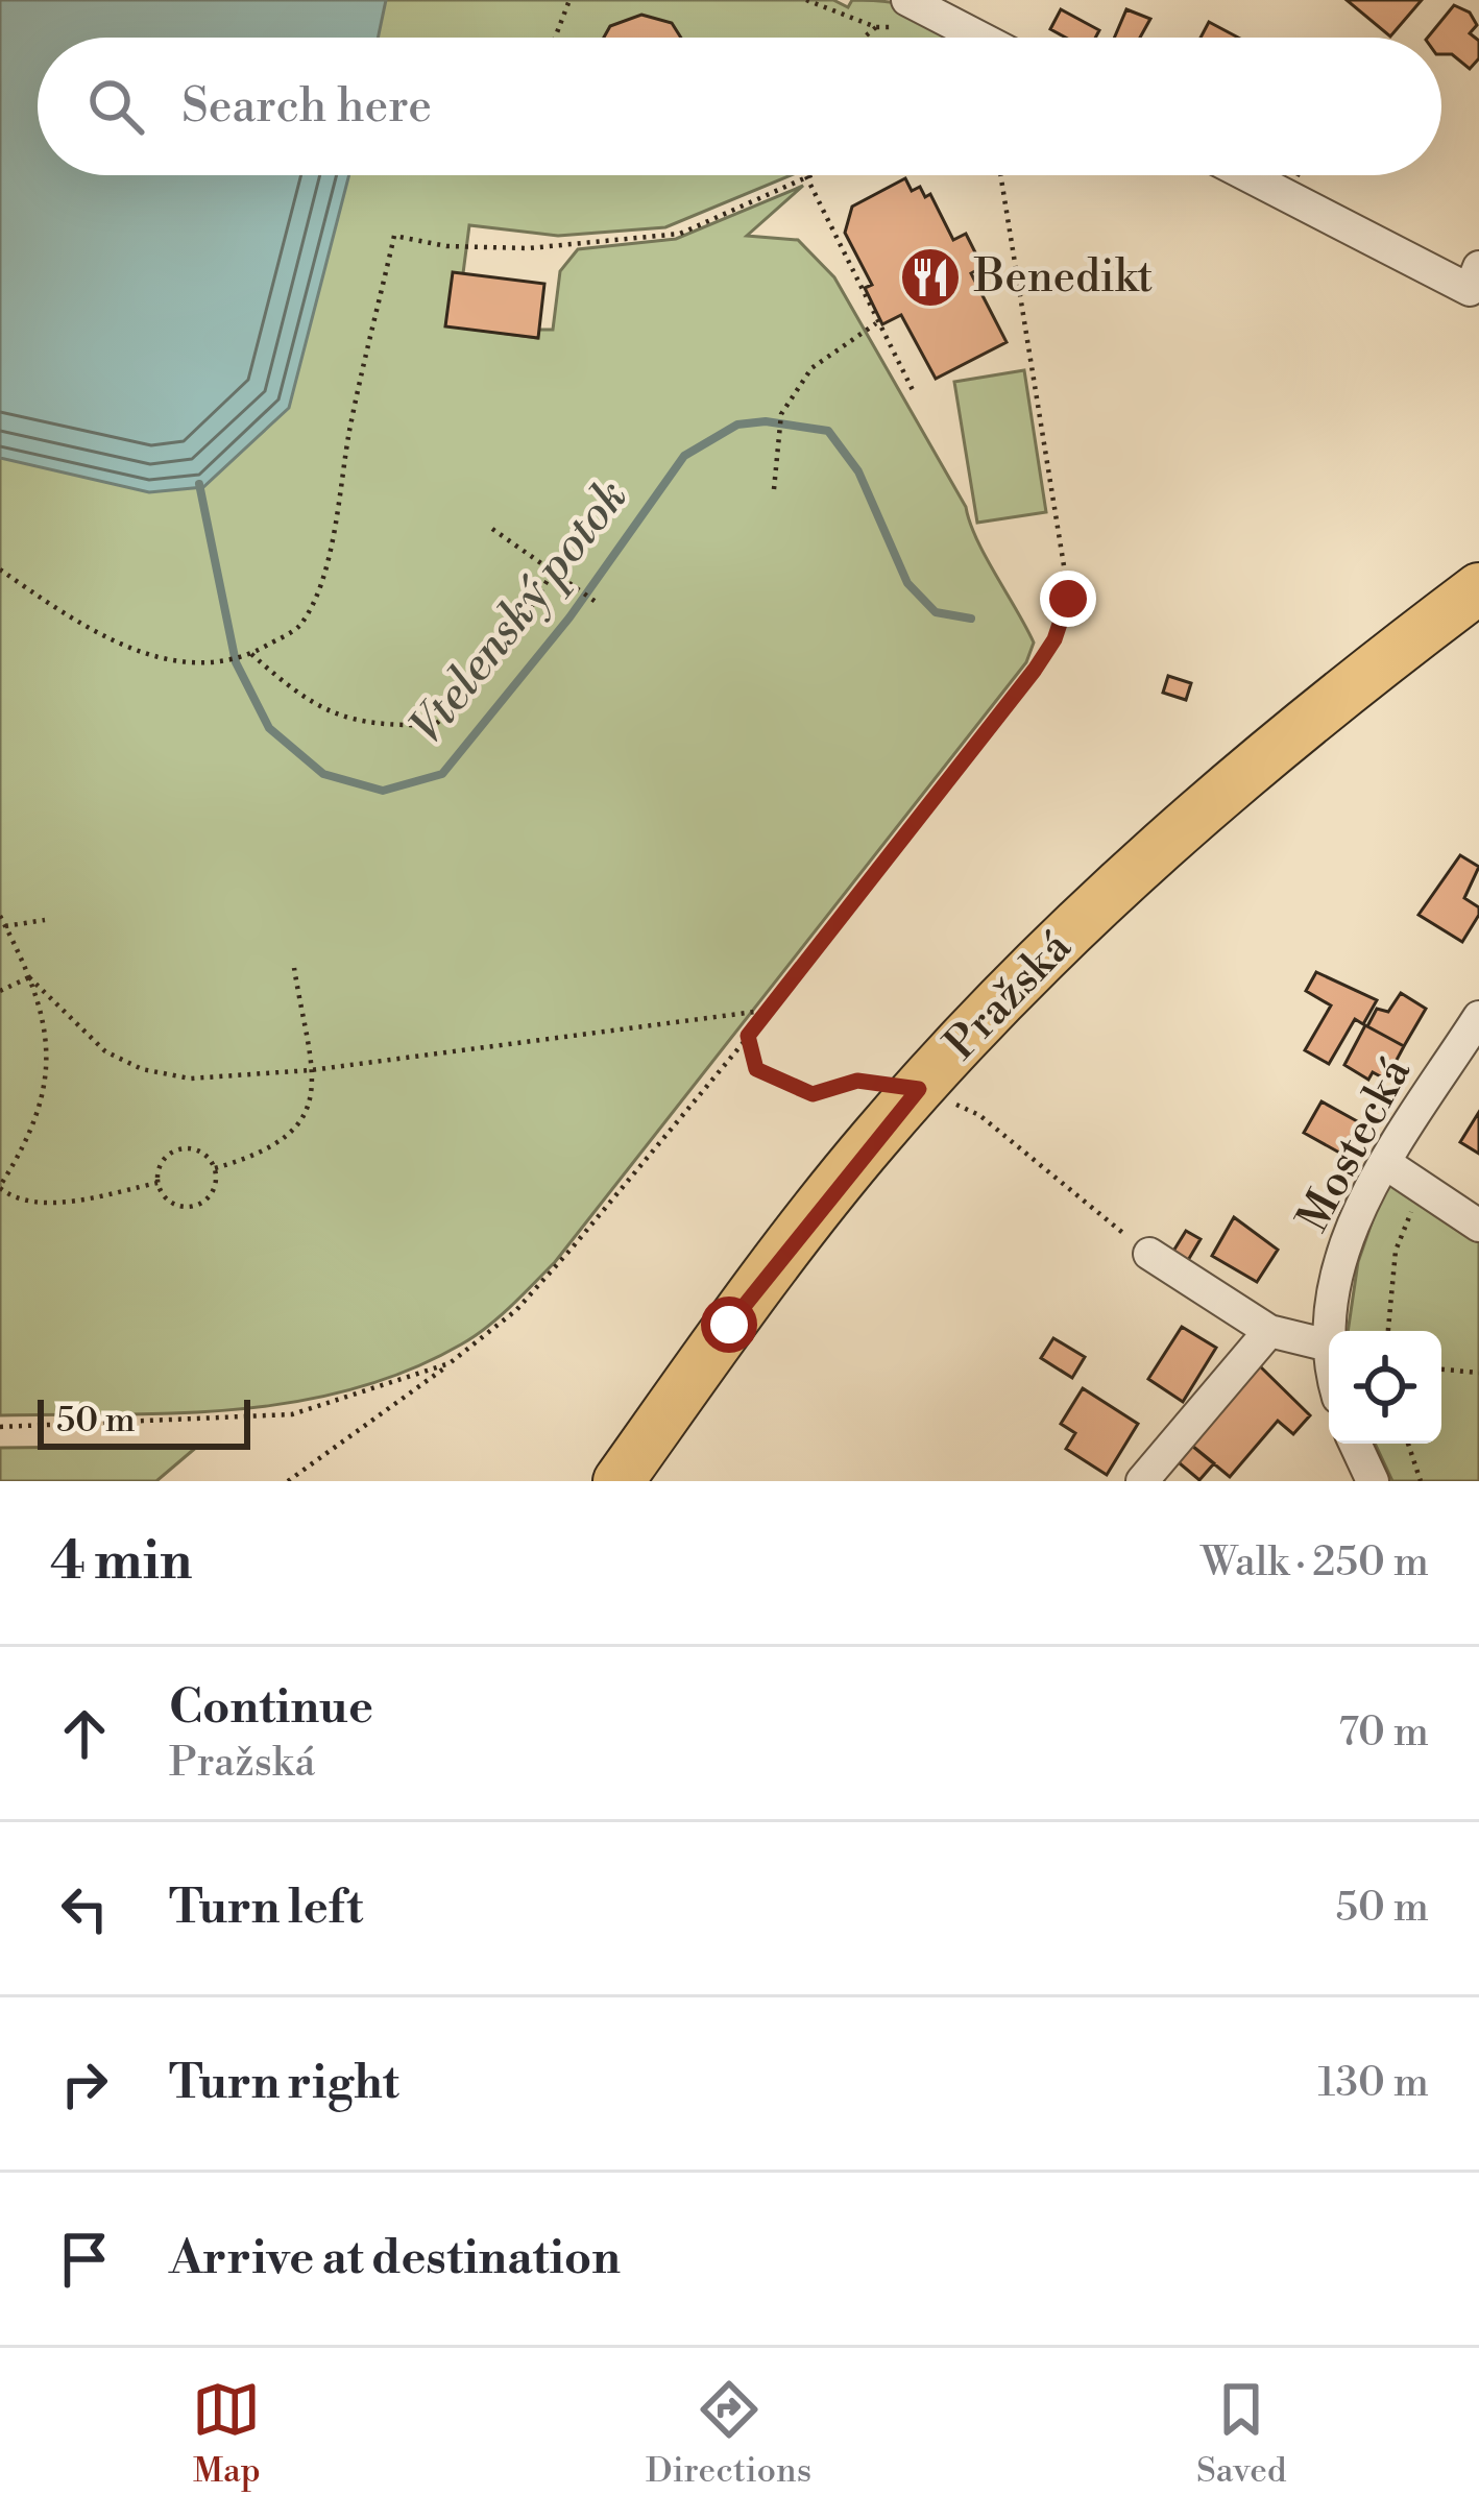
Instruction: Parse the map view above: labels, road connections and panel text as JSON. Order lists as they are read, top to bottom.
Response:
{
  "streets": {
    "main road": ["Pražská"],
    "street": ["Mostecká"]
  },
  "water": ["Vtelenský potok"],
  "places": {
    "restaurant": ["Benedikt"]
  },
  "scale_bar": "50 m",
  "page": {
    "search": "Search here",
    "scale": "50 m",
    "heading": ["4 min", "Walk · 250 m"],
    "list": [
      ["Continue", "Pražská", "70 m"],
      ["Turn left", "50 m"],
      ["Turn right", "130 m"],
      "Arrive at destination"
    ],
    "nav": ["Map", "Directions", "Saved"]
  }
}
